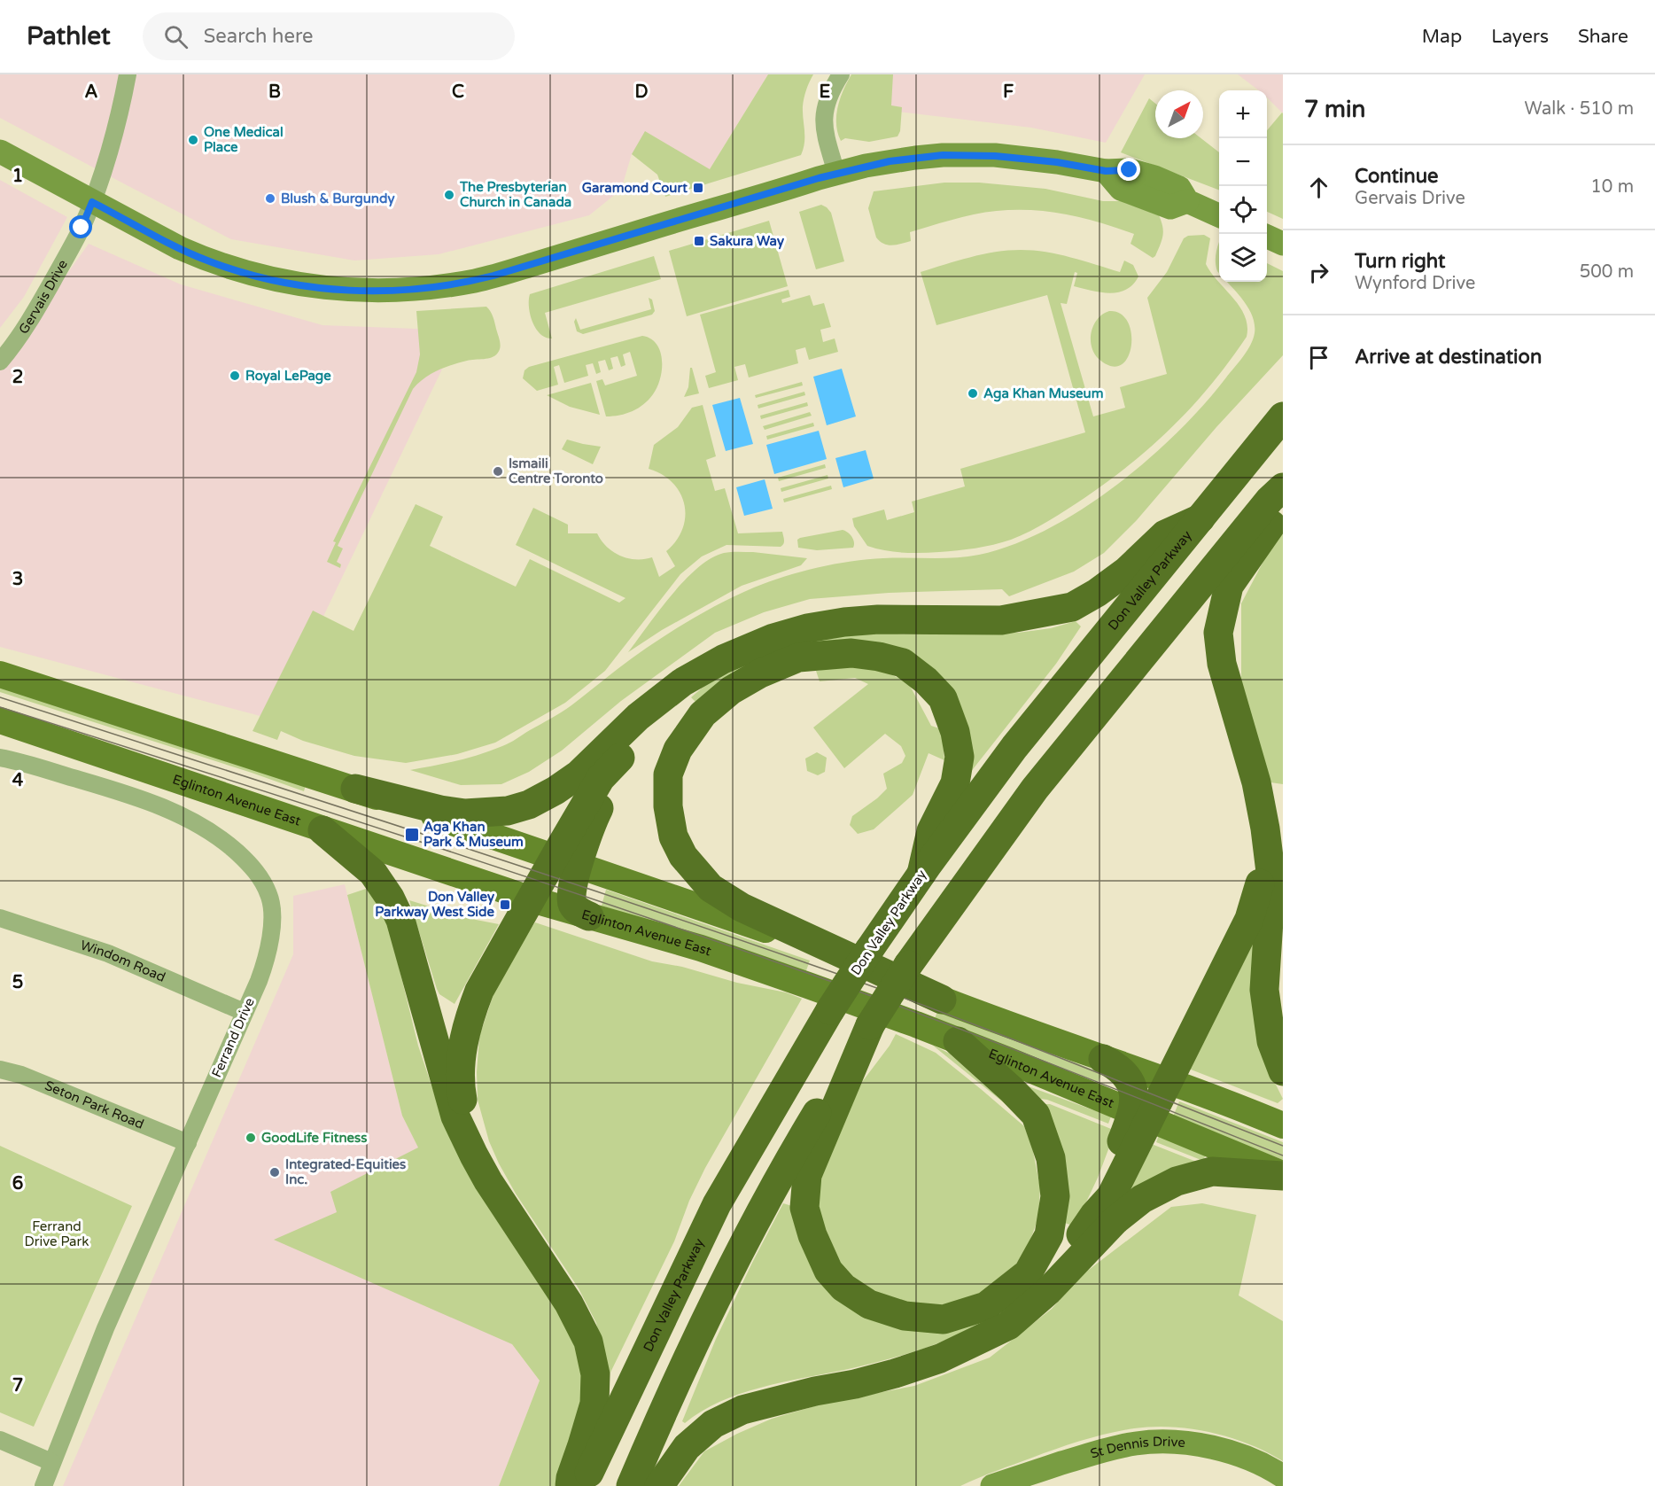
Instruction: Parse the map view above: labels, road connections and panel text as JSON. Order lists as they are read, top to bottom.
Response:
{
  "streets": {
    "highway": ["Don Valley Parkway"],
    "main road": ["Eglinton Avenue East"],
    "street": [
      "Gervais Drive",
      "Windom Road",
      "Ferrand Drive",
      "Seton Park Road",
      "St Dennis Drive"
    ]
  },
  "crossings": [
    ["Windom Road", "Ferrand Drive"],
    ["Ferrand Drive", "Seton Park Road"]
  ],
  "parks": ["Ferrand Drive Park"],
  "places": {
    "other": [
      "One Medical Place",
      "The Presbyterian Church in Canada",
      "Blush & Burgundy",
      "Royal LePage",
      "Aga Khan Museum",
      "Ismaili Centre Toronto",
      "GoodLife Fitness",
      "Integrated-Equities Inc."
    ],
    "transit": [
      "Garamond Court",
      "Sakura Way",
      "Aga Khan Park & Museum",
      "Don Valley Parkway West Side"
    ]
  },
  "north": "top right",
  "page": {
    "header": "Pathlet",
    "search": "Search here",
    "nav": ["Map", "Layers", "Share"],
    "heading": ["7 min", "Walk · 510 m"],
    "map_buttons": ["+", "−"],
    "list": [
      ["Continue", "Gervais Drive", "10 m"],
      ["Turn right", "Wynford Drive", "500 m"],
      "Arrive at destination"
    ]
  },
  "grid": {
    "columns": [
      "A",
      "B",
      "C",
      "D",
      "E",
      "F"
    ],
    "rows": [
      "1",
      "2",
      "3",
      "4",
      "5",
      "6",
      "7"
    ]
  }
}
